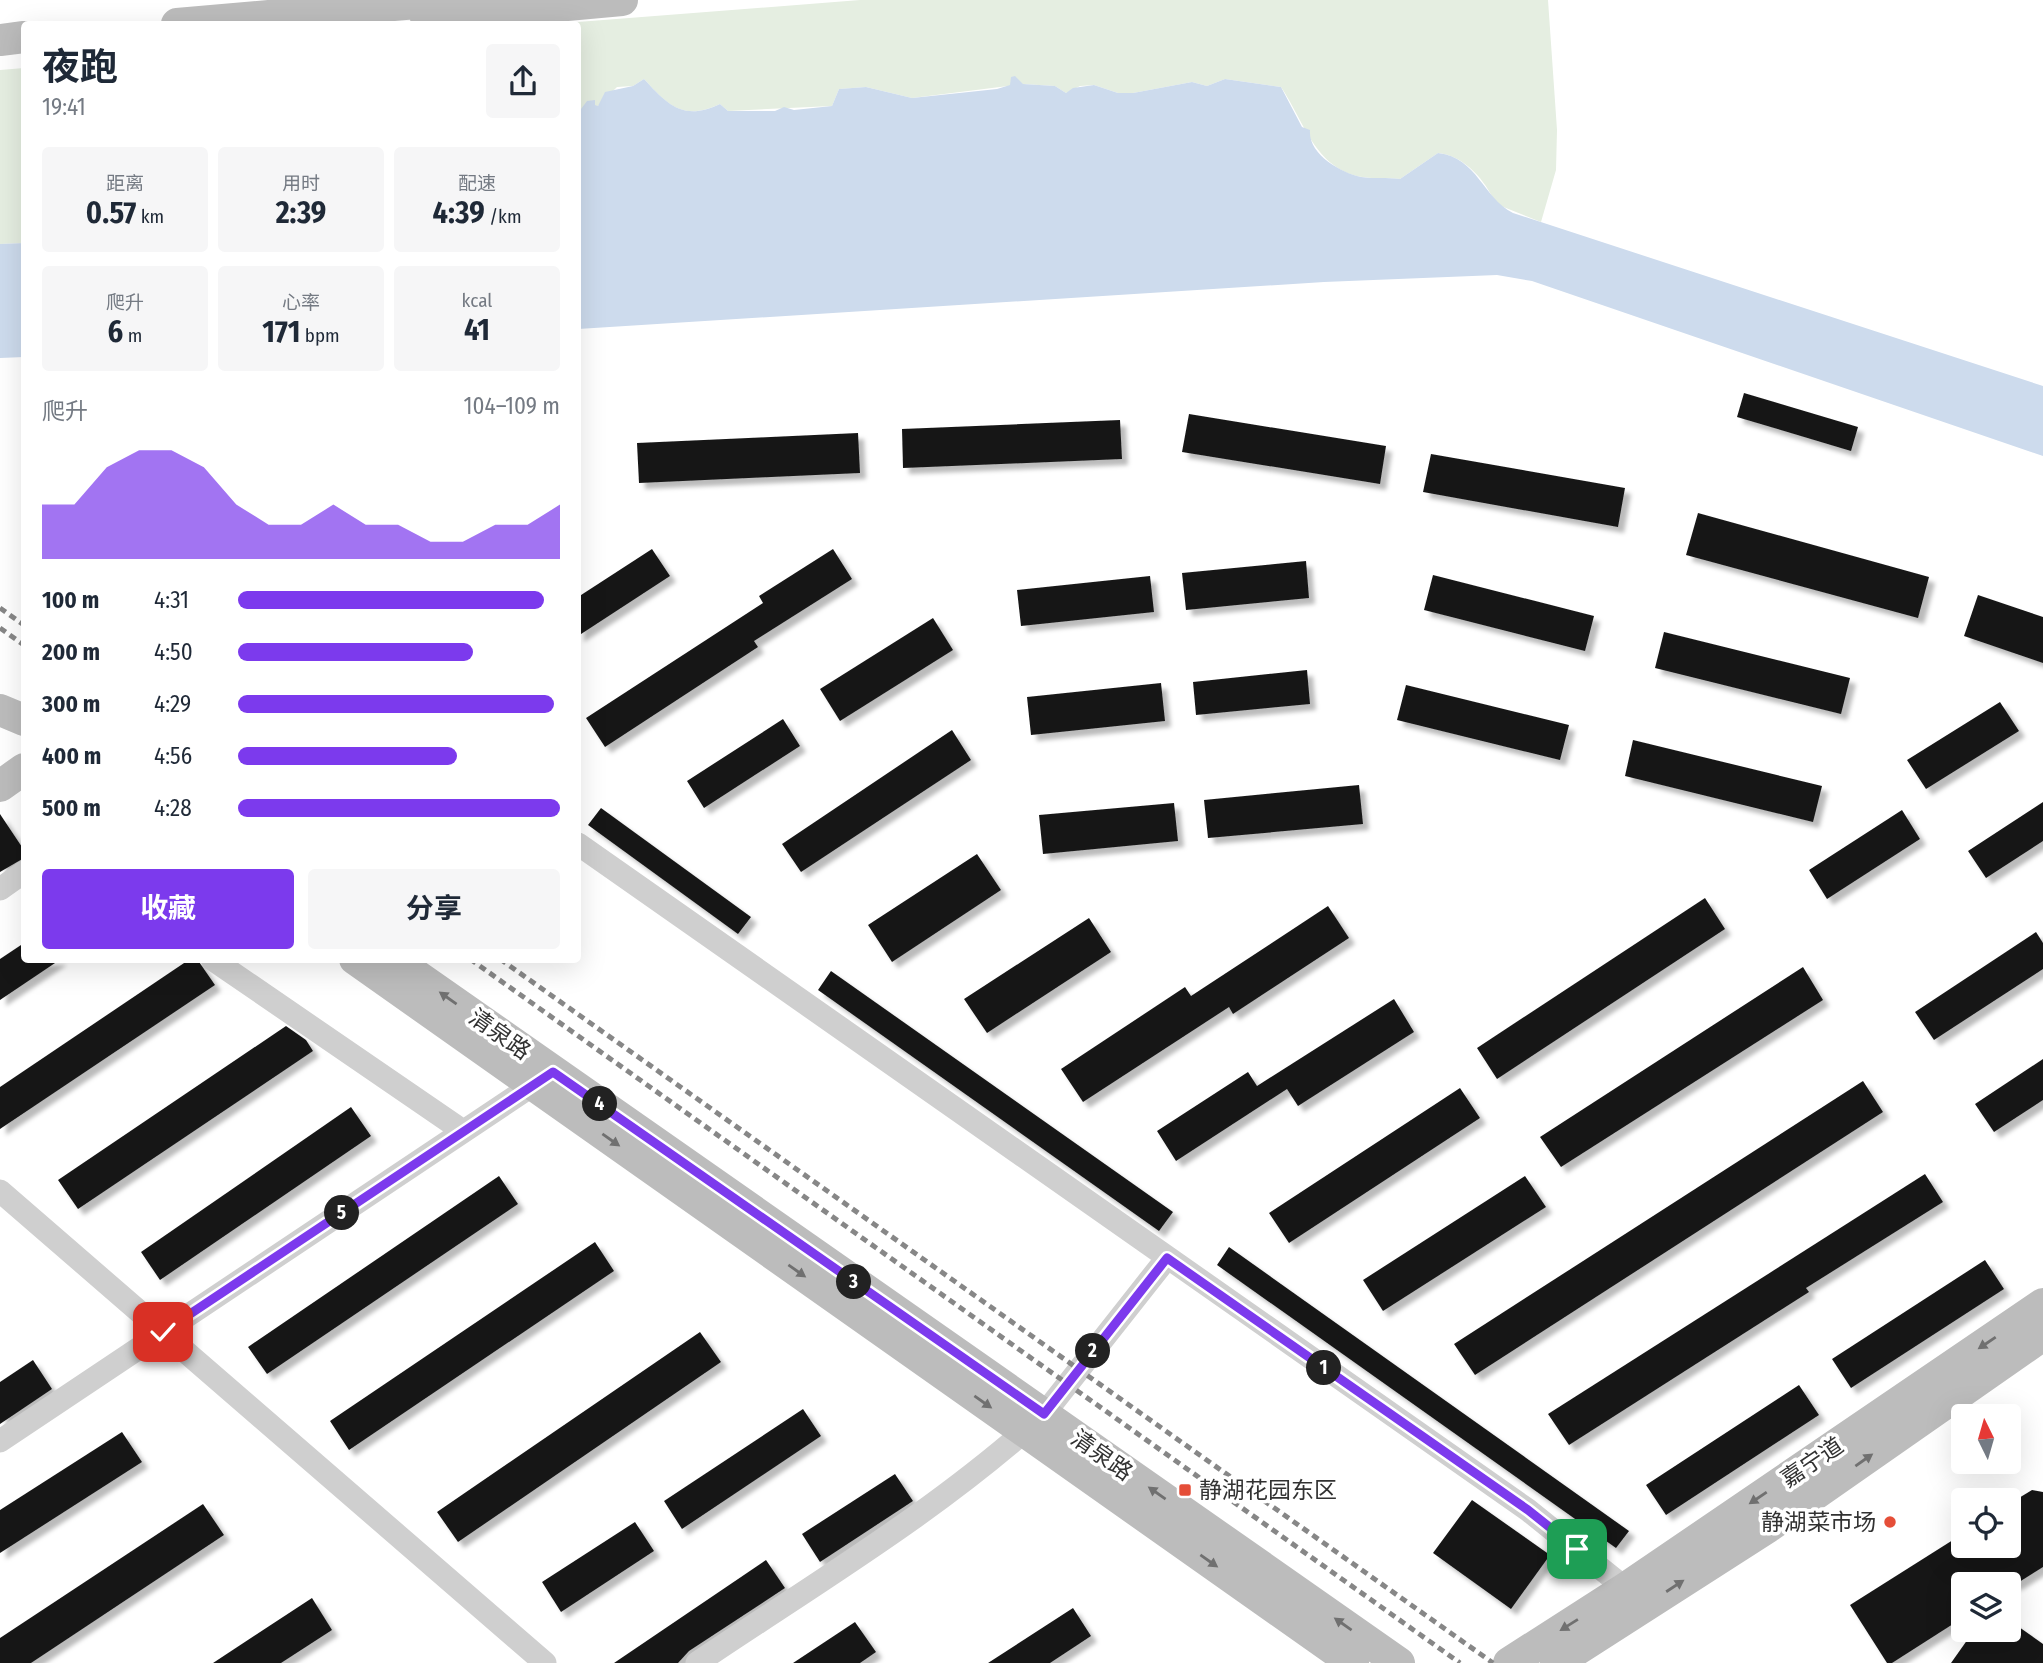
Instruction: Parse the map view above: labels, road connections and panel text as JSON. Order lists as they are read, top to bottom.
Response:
{
  "streets": {
    "street": ["清泉路", "嘉宁道"]
  },
  "places": {
    "transit": ["静湖花园东区"],
    "other": ["静湖菜市场"]
  },
  "north": "top",
  "page": {
    "heading": ["夜跑", "19:41"],
    "stats": [
      ["距离", "0.57 km"],
      ["用时", "2:39"],
      ["配速", "4:39 /km"],
      ["爬升", "6 m"],
      ["心率", "171 bpm"],
      ["kcal", "41"]
    ],
    "chart": ["爬升", "104–109 m"],
    "list": [
      {
        "name": "100 m",
        "note": "4:31"
      },
      {
        "name": "200 m",
        "note": "4:50"
      },
      {
        "name": "300 m",
        "note": "4:29"
      },
      {
        "name": "400 m",
        "note": "4:56"
      },
      {
        "name": "500 m",
        "note": "4:28"
      }
    ],
    "buttons": ["收藏", "分享"],
    "pins": [
      "4",
      "5",
      "3",
      "2",
      "1"
    ]
  }
}
